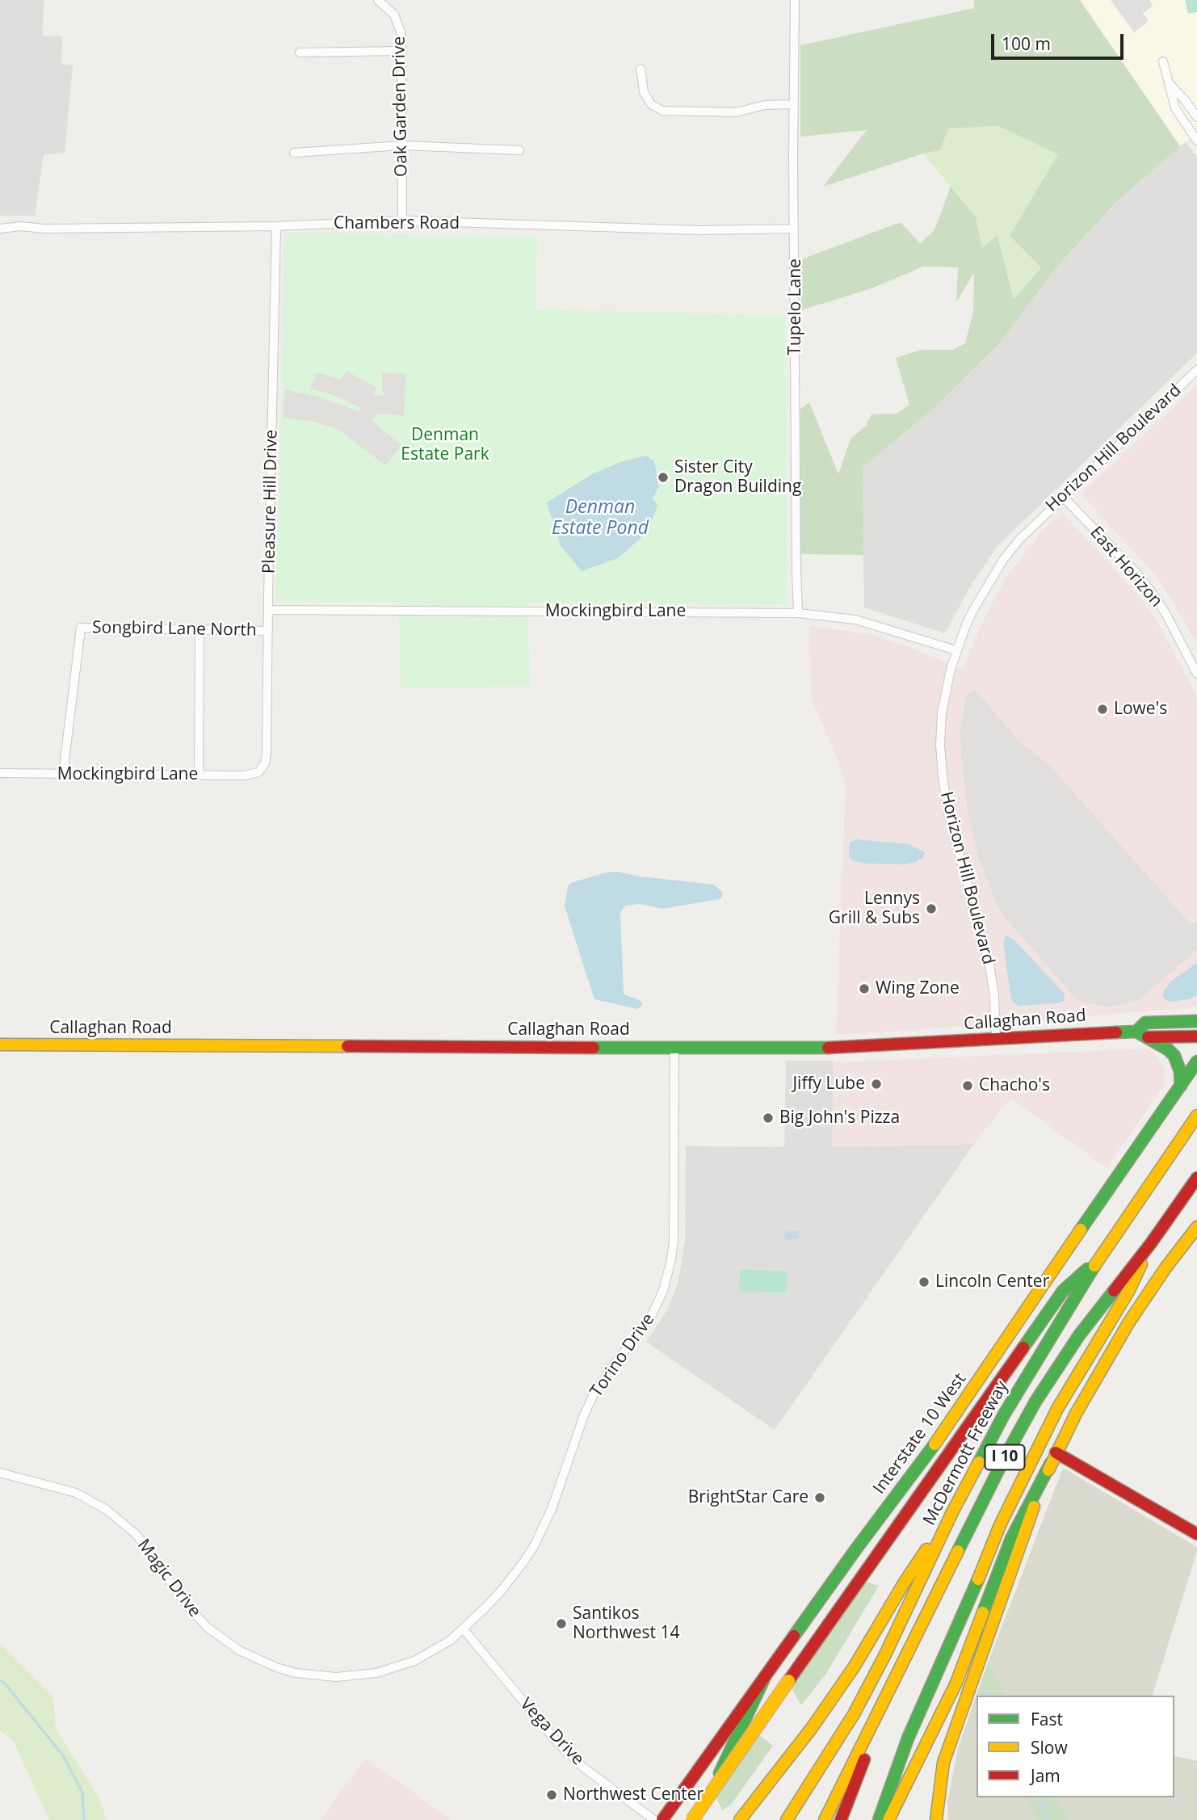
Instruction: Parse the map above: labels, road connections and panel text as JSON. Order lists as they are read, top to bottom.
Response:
{
  "streets": {
    "main road": [
      "Callaghan Road",
      "Interstate 10 West",
      "McDermott Freeway",
      "I 10"
    ],
    "street": [
      "Oak Garden Drive",
      "Chambers Road",
      "Tupelo Lane",
      "Horizon Hill Boulevard",
      "Pleasure Hill Drive",
      "East Horizon",
      "Mockingbird Lane",
      "Songbird Lane North",
      "Torino Drive",
      "Magic Drive",
      "Vega Drive"
    ]
  },
  "crossings": [
    ["Oak Garden Drive", "Chambers Road"],
    ["Chambers Road", "Tupelo Lane"],
    ["Chambers Road", "Pleasure Hill Drive"],
    ["Tupelo Lane", "Mockingbird Lane"],
    ["Horizon Hill Boulevard", "East Horizon"],
    ["Horizon Hill Boulevard", "Mockingbird Lane"],
    ["Horizon Hill Boulevard", "Callaghan Road"],
    ["Pleasure Hill Drive", "Mockingbird Lane"],
    ["Pleasure Hill Drive", "Songbird Lane North"],
    ["Mockingbird Lane", "Songbird Lane North"],
    ["Callaghan Road", "Torino Drive"],
    ["Torino Drive", "Magic Drive"],
    ["Torino Drive", "Vega Drive"],
    ["Magic Drive", "Vega Drive"]
  ],
  "water": ["Denman Estate Pond"],
  "parks": ["Denman Estate Park"],
  "places": [
    "Sister City Dragon Building",
    "Lowe's",
    "Lennys Grill & Subs",
    "Wing Zone",
    "Jiffy Lube",
    "Chacho's",
    "Big John's Pizza",
    "Lincoln Center",
    "BrightStar Care",
    "Santikos Northwest 14",
    "Northwest Center"
  ],
  "legend": ["Fast", "Slow", "Jam"],
  "scale_bar": "100 m"
}
